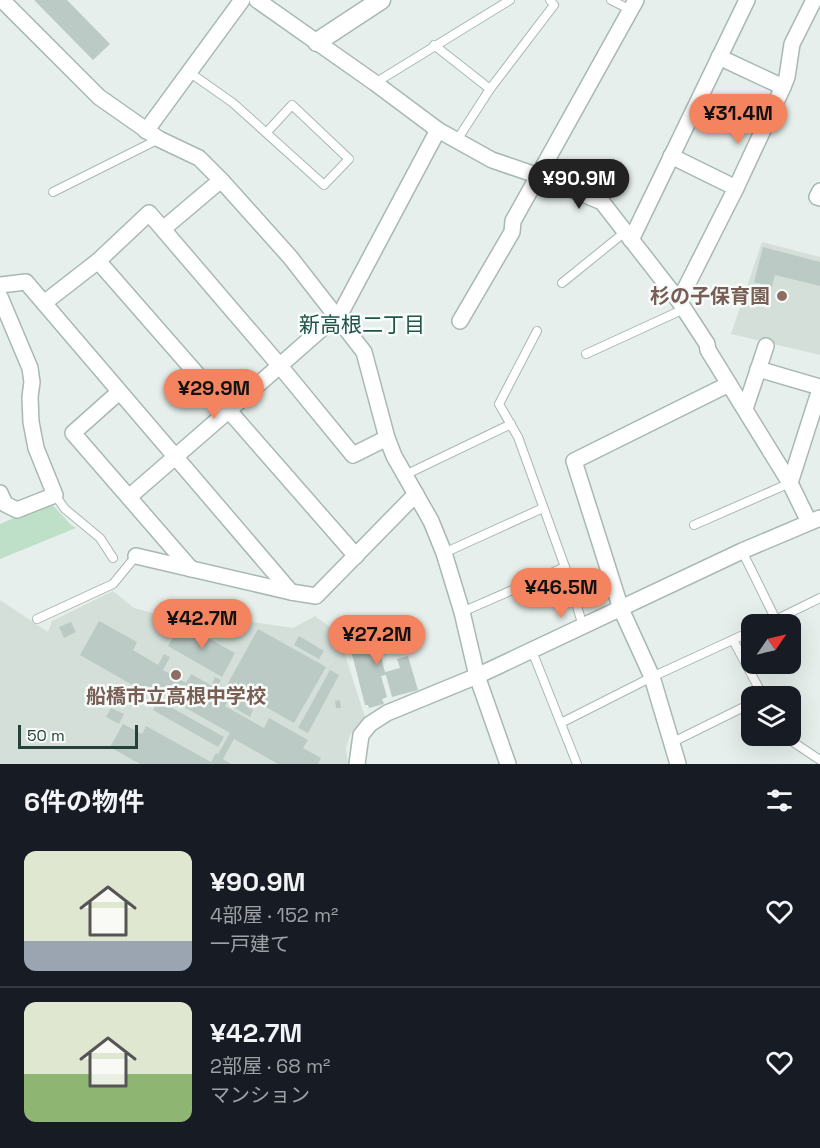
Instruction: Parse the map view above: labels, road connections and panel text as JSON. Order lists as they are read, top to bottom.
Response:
{
  "districts": ["新高根二丁目"],
  "places": ["杉の子保育園", "船橋市立高根中学校"],
  "scale_bar": "50 m",
  "north": "top right",
  "page": {
    "price": [
      "¥31.4M",
      "¥90.9M",
      "¥29.9M",
      "¥46.5M",
      "¥42.7M",
      "¥27.2M"
    ],
    "scale": "50 m",
    "heading": "6件の物件",
    "list": [
      {
        "name": "¥90.9M",
        "note": "4部屋 · 152 m² · 一戸建て"
      },
      {
        "name": "¥42.7M",
        "note": "2部屋 · 68 m² · マンション"
      }
    ]
  }
}
